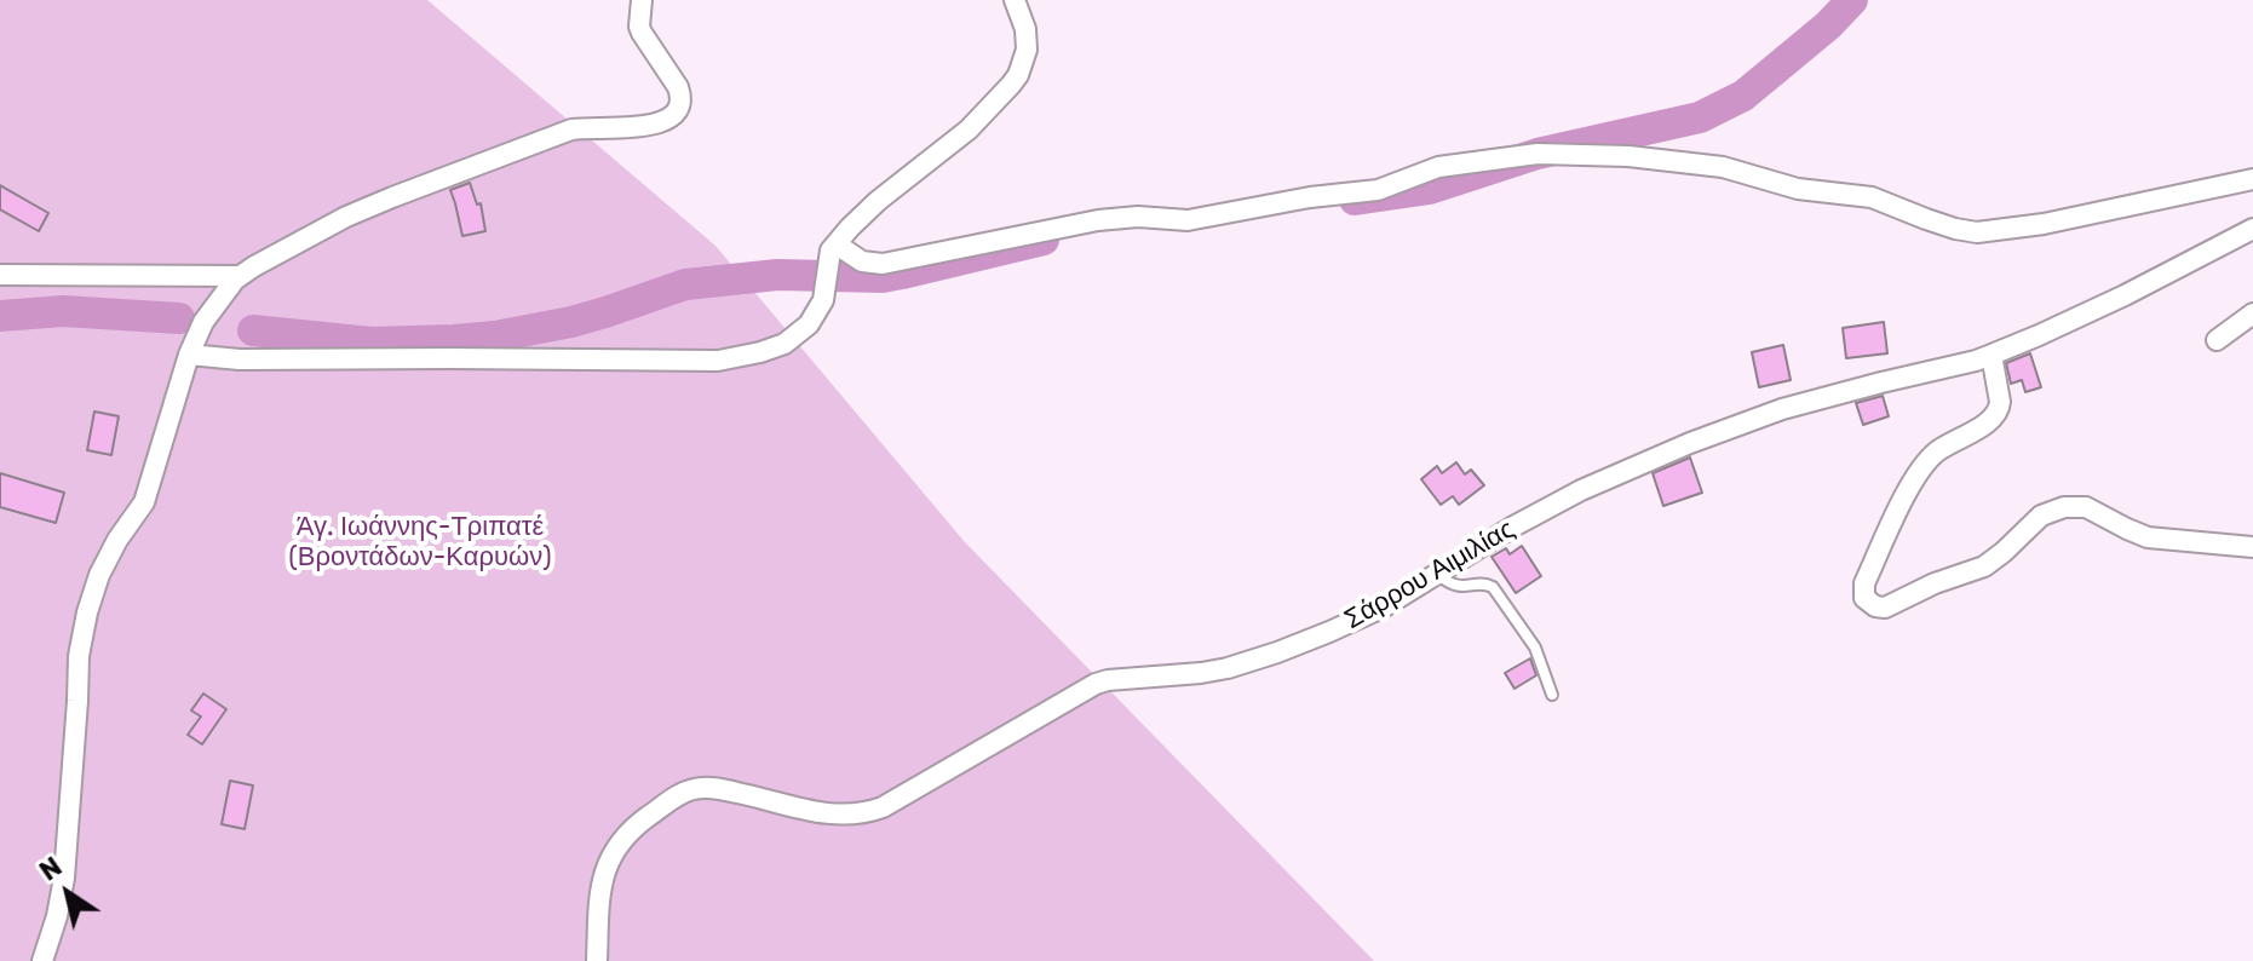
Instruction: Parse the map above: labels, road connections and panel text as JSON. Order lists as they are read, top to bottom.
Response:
{
  "streets": {
    "street": ["Σάρρου Αιμιλίας"]
  },
  "parks": ["Άγ. Ιωάννης-Τριπατέ (Βροντάδων-Καρυών)"],
  "north": "top left"
}
